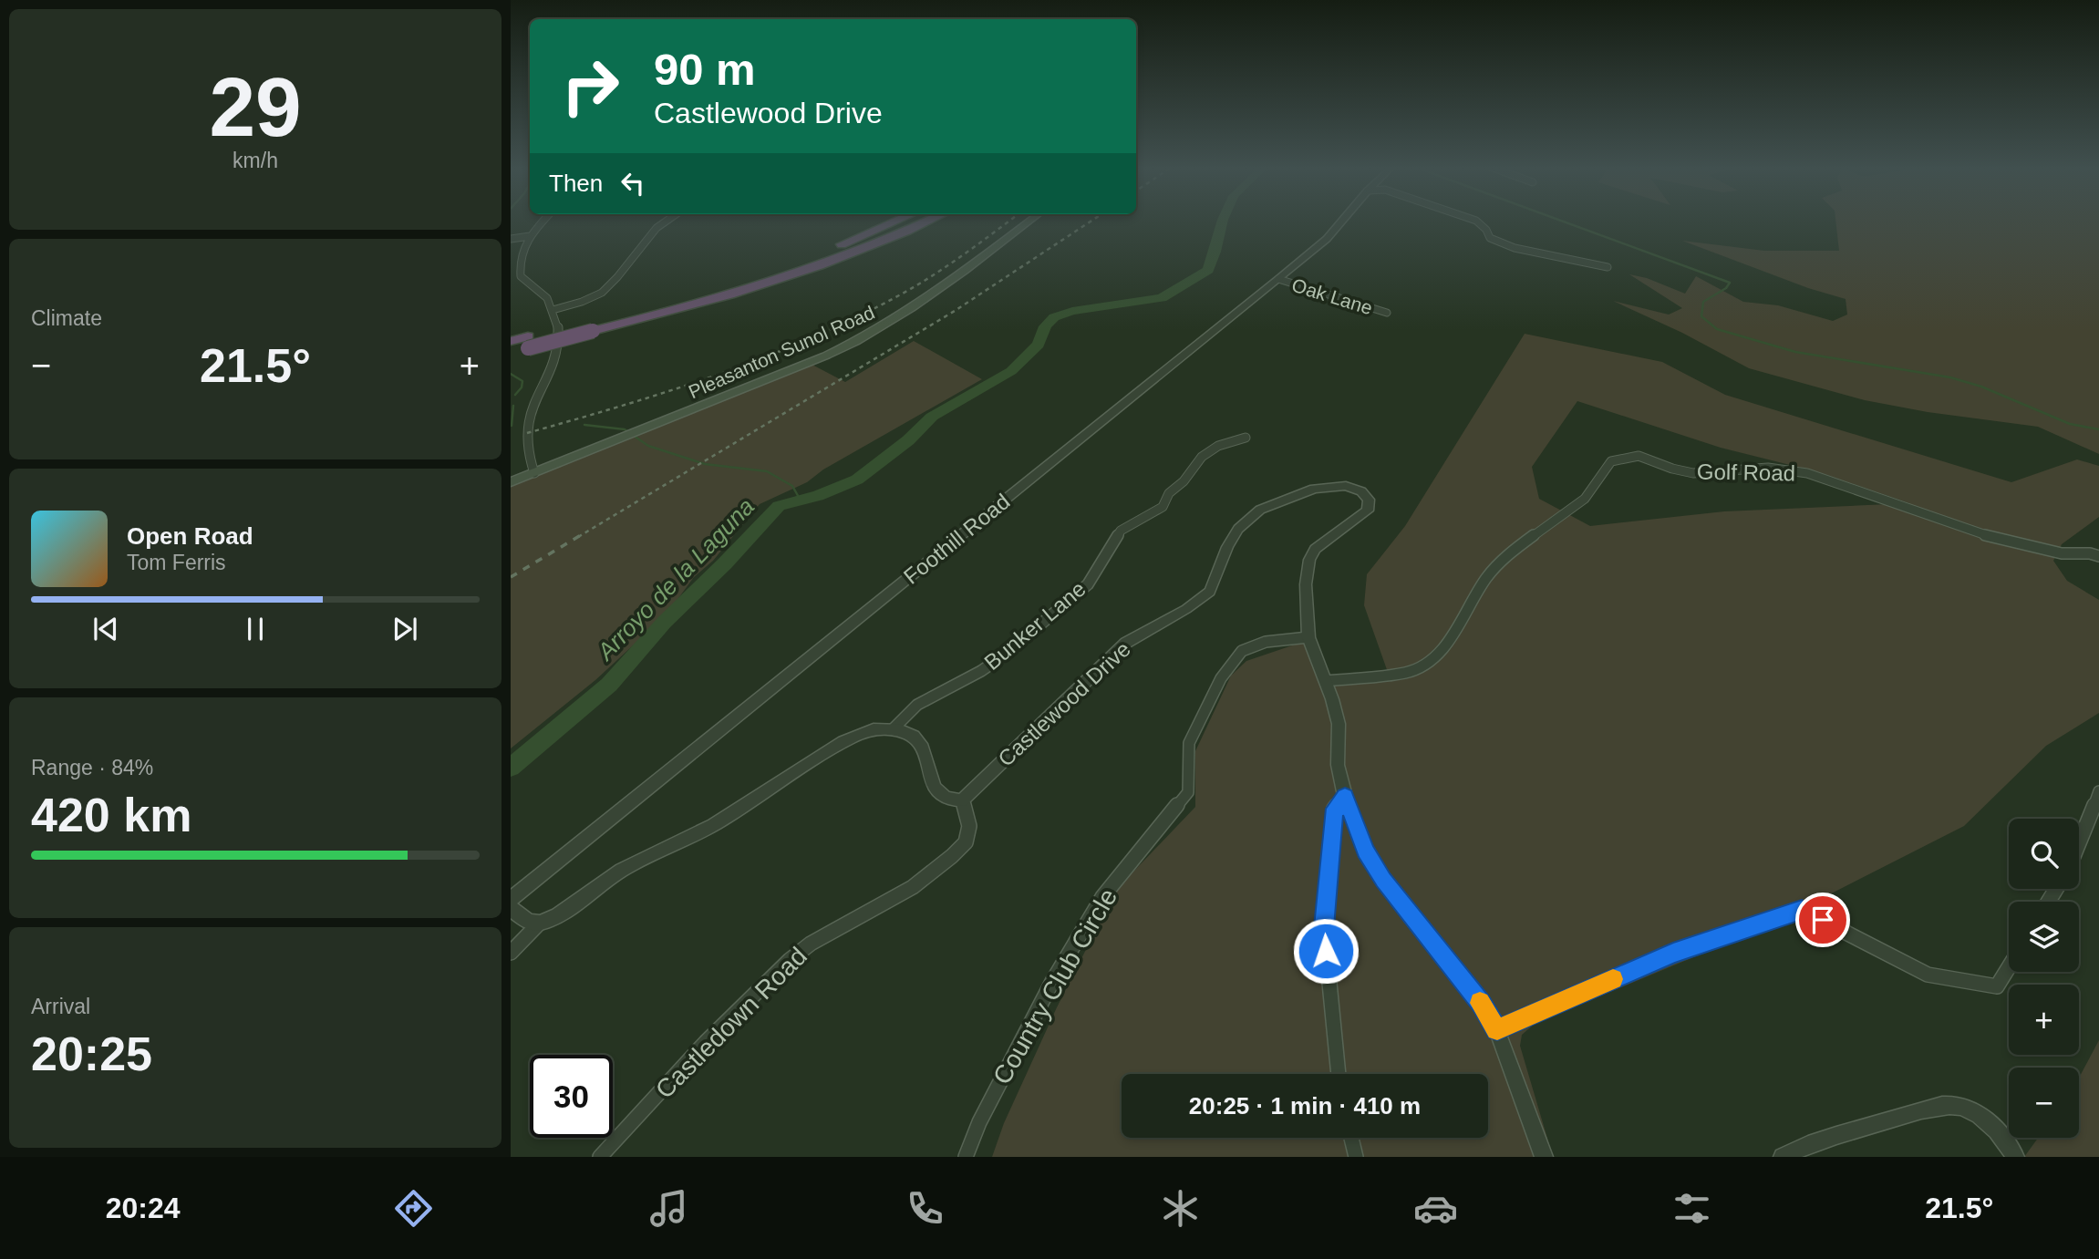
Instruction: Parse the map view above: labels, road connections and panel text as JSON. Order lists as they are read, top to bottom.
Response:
{
  "streets": {
    "main road": ["Pleasanton Sunol Road"],
    "street": [
      "Oak Lane",
      "Golf Road",
      "Foothill Road",
      "Bunker Lane",
      "Castlewood Drive",
      "Country Club Circle",
      "Castledown Road"
    ]
  },
  "crossings": [
    ["Oak Lane", "Foothill Road"],
    ["Golf Road", "Castlewood Drive"],
    ["Castlewood Drive", "Country Club Circle"],
    ["Castlewood Drive", "Castledown Road"]
  ],
  "water": ["Arroyo de la Laguna"],
  "page": {
    "tile": [
      ["29", "km/h"],
      "Climate",
      ["Range · 84%", "420 km"],
      ["Arrival", "20:25"]
    ],
    "turn": ["90 m", "Castlewood Drive"],
    "then": "Then",
    "heat": ["−", "21.5°", "+"],
    "song": ["Open Road", "Tom Ferris"],
    "map_buttons": ["+", "−"],
    "limit": "30",
    "trip": "20:25 · 1 min · 410 m",
    "tabs": ["20:24", "21.5°"]
  }
}
